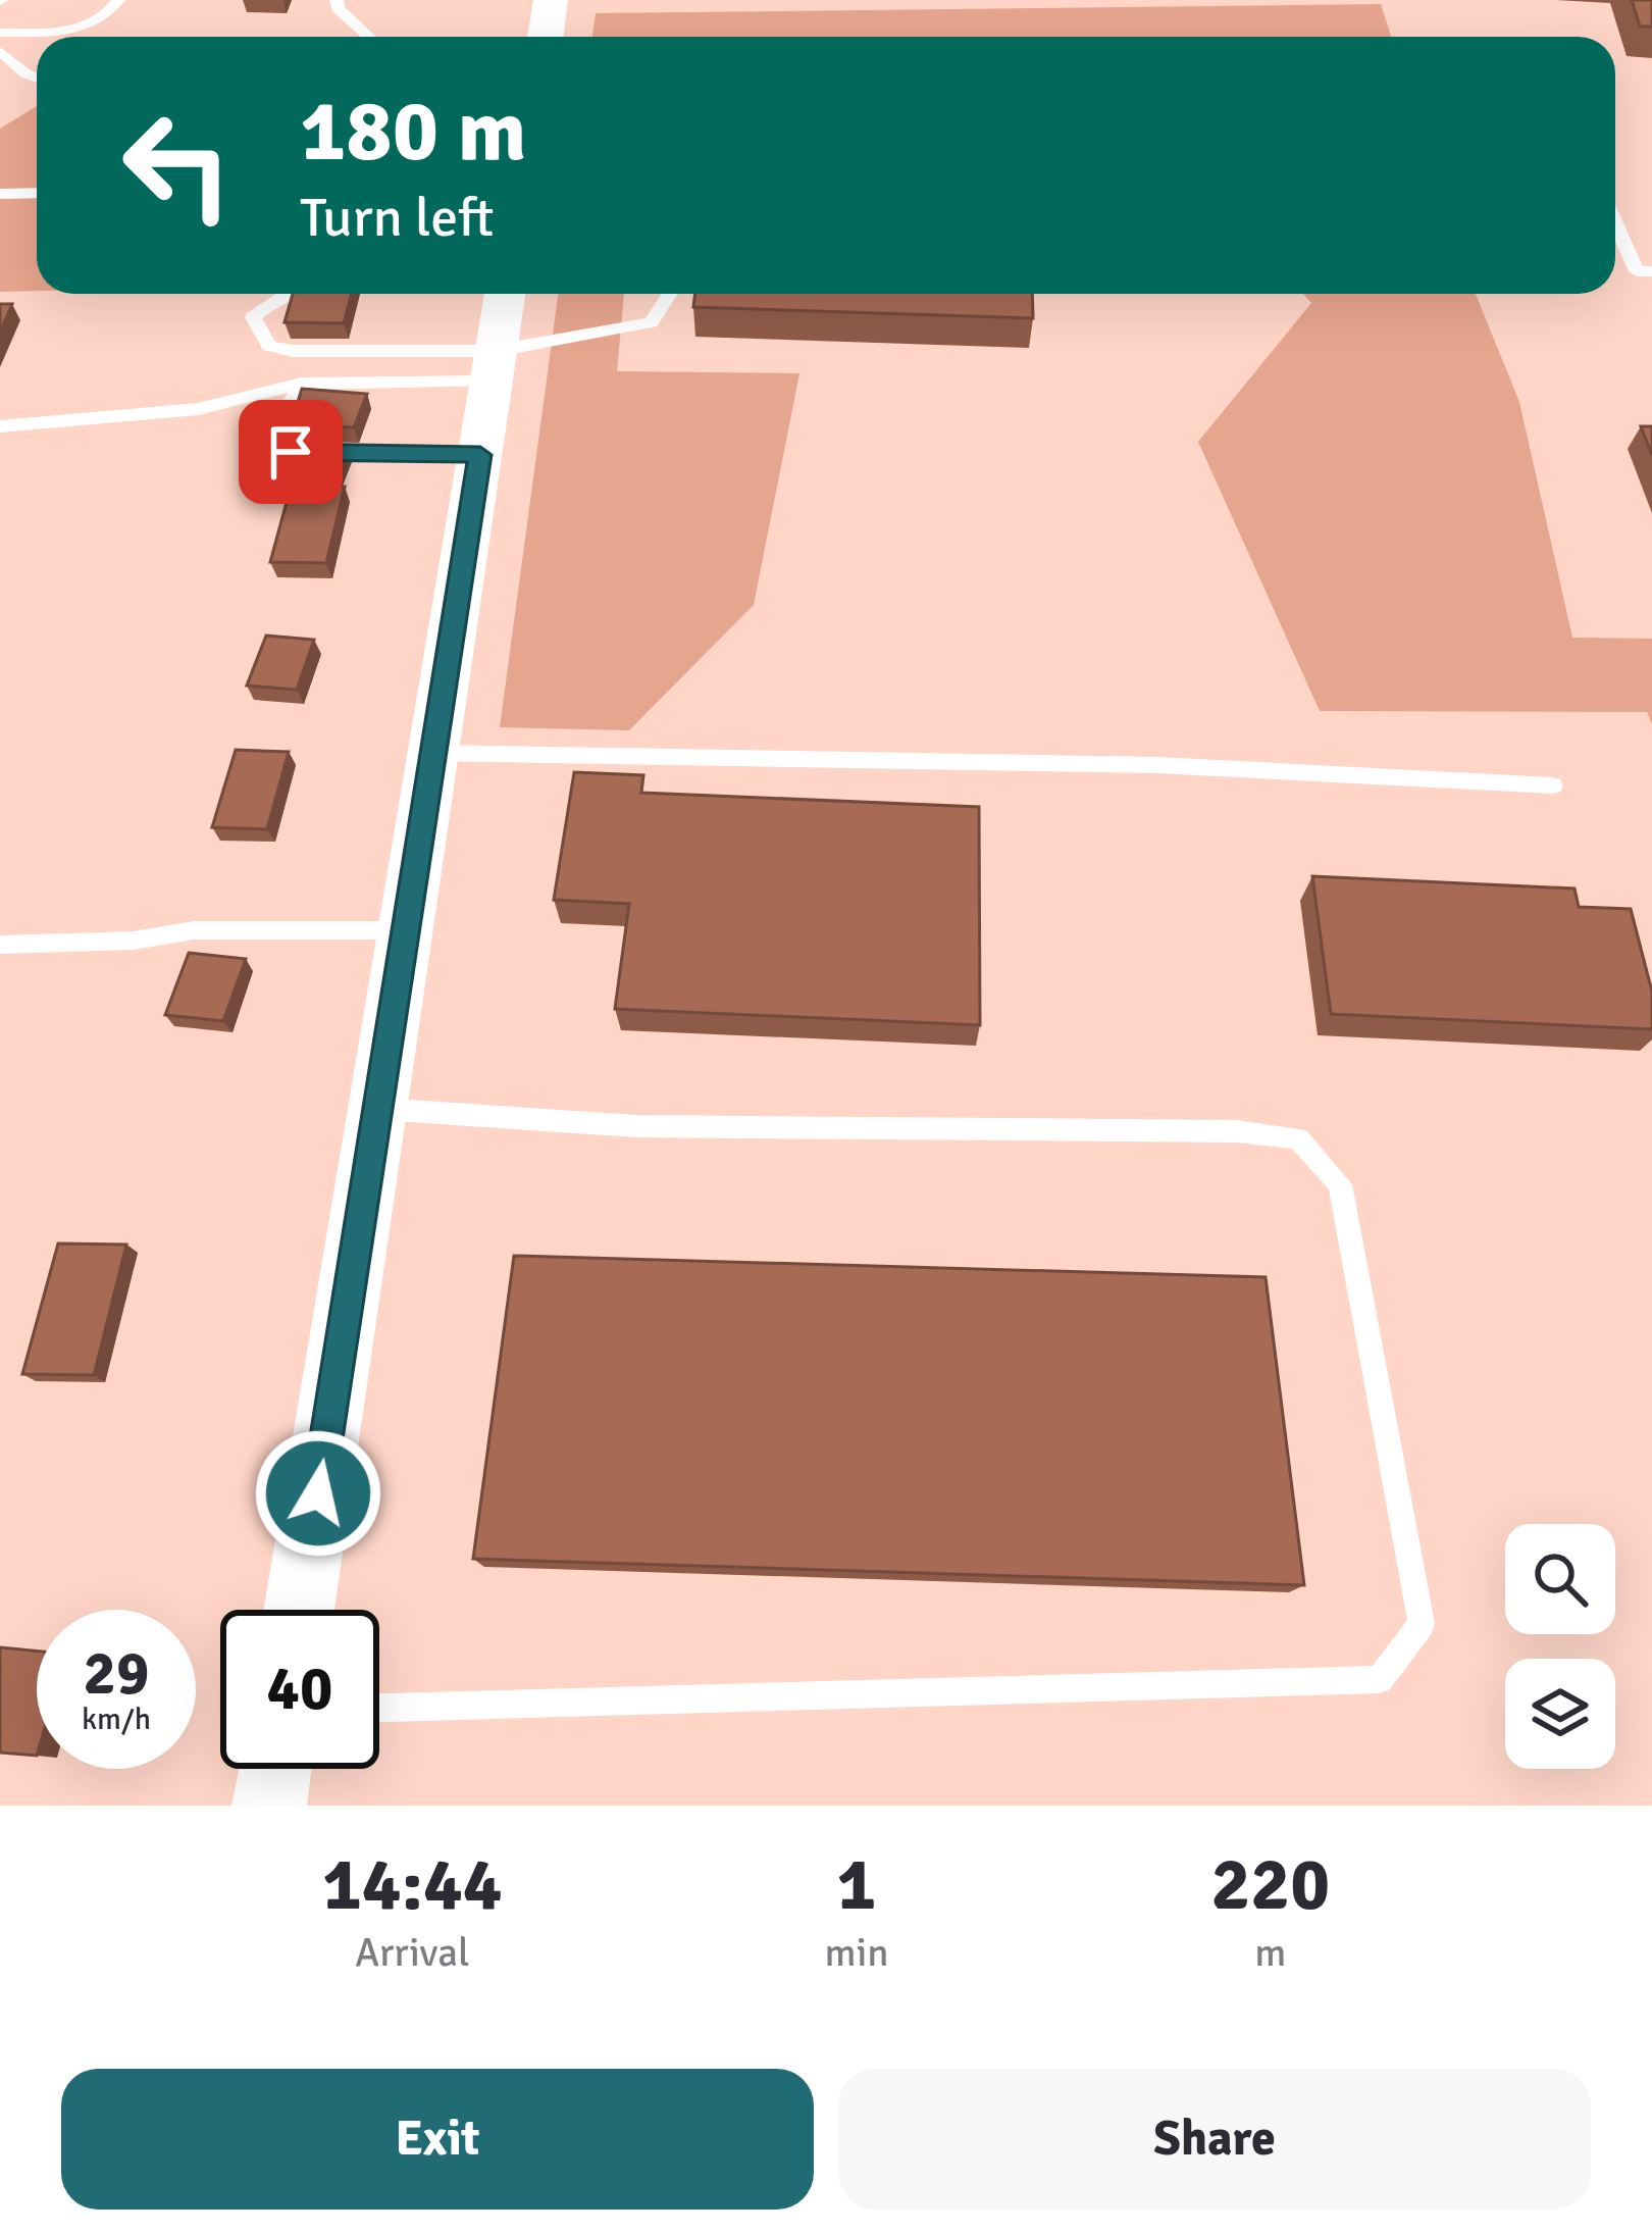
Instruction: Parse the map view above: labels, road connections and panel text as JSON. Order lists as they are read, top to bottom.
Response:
{
  "page": {
    "turn": ["180 m", "Turn left"],
    "speed": "29 km/h",
    "limit": "40",
    "eta": [
      "14:44",
      "Arrival",
      "1",
      "min",
      "220",
      "m"
    ],
    "buttons": ["Exit", "Share"]
  }
}
